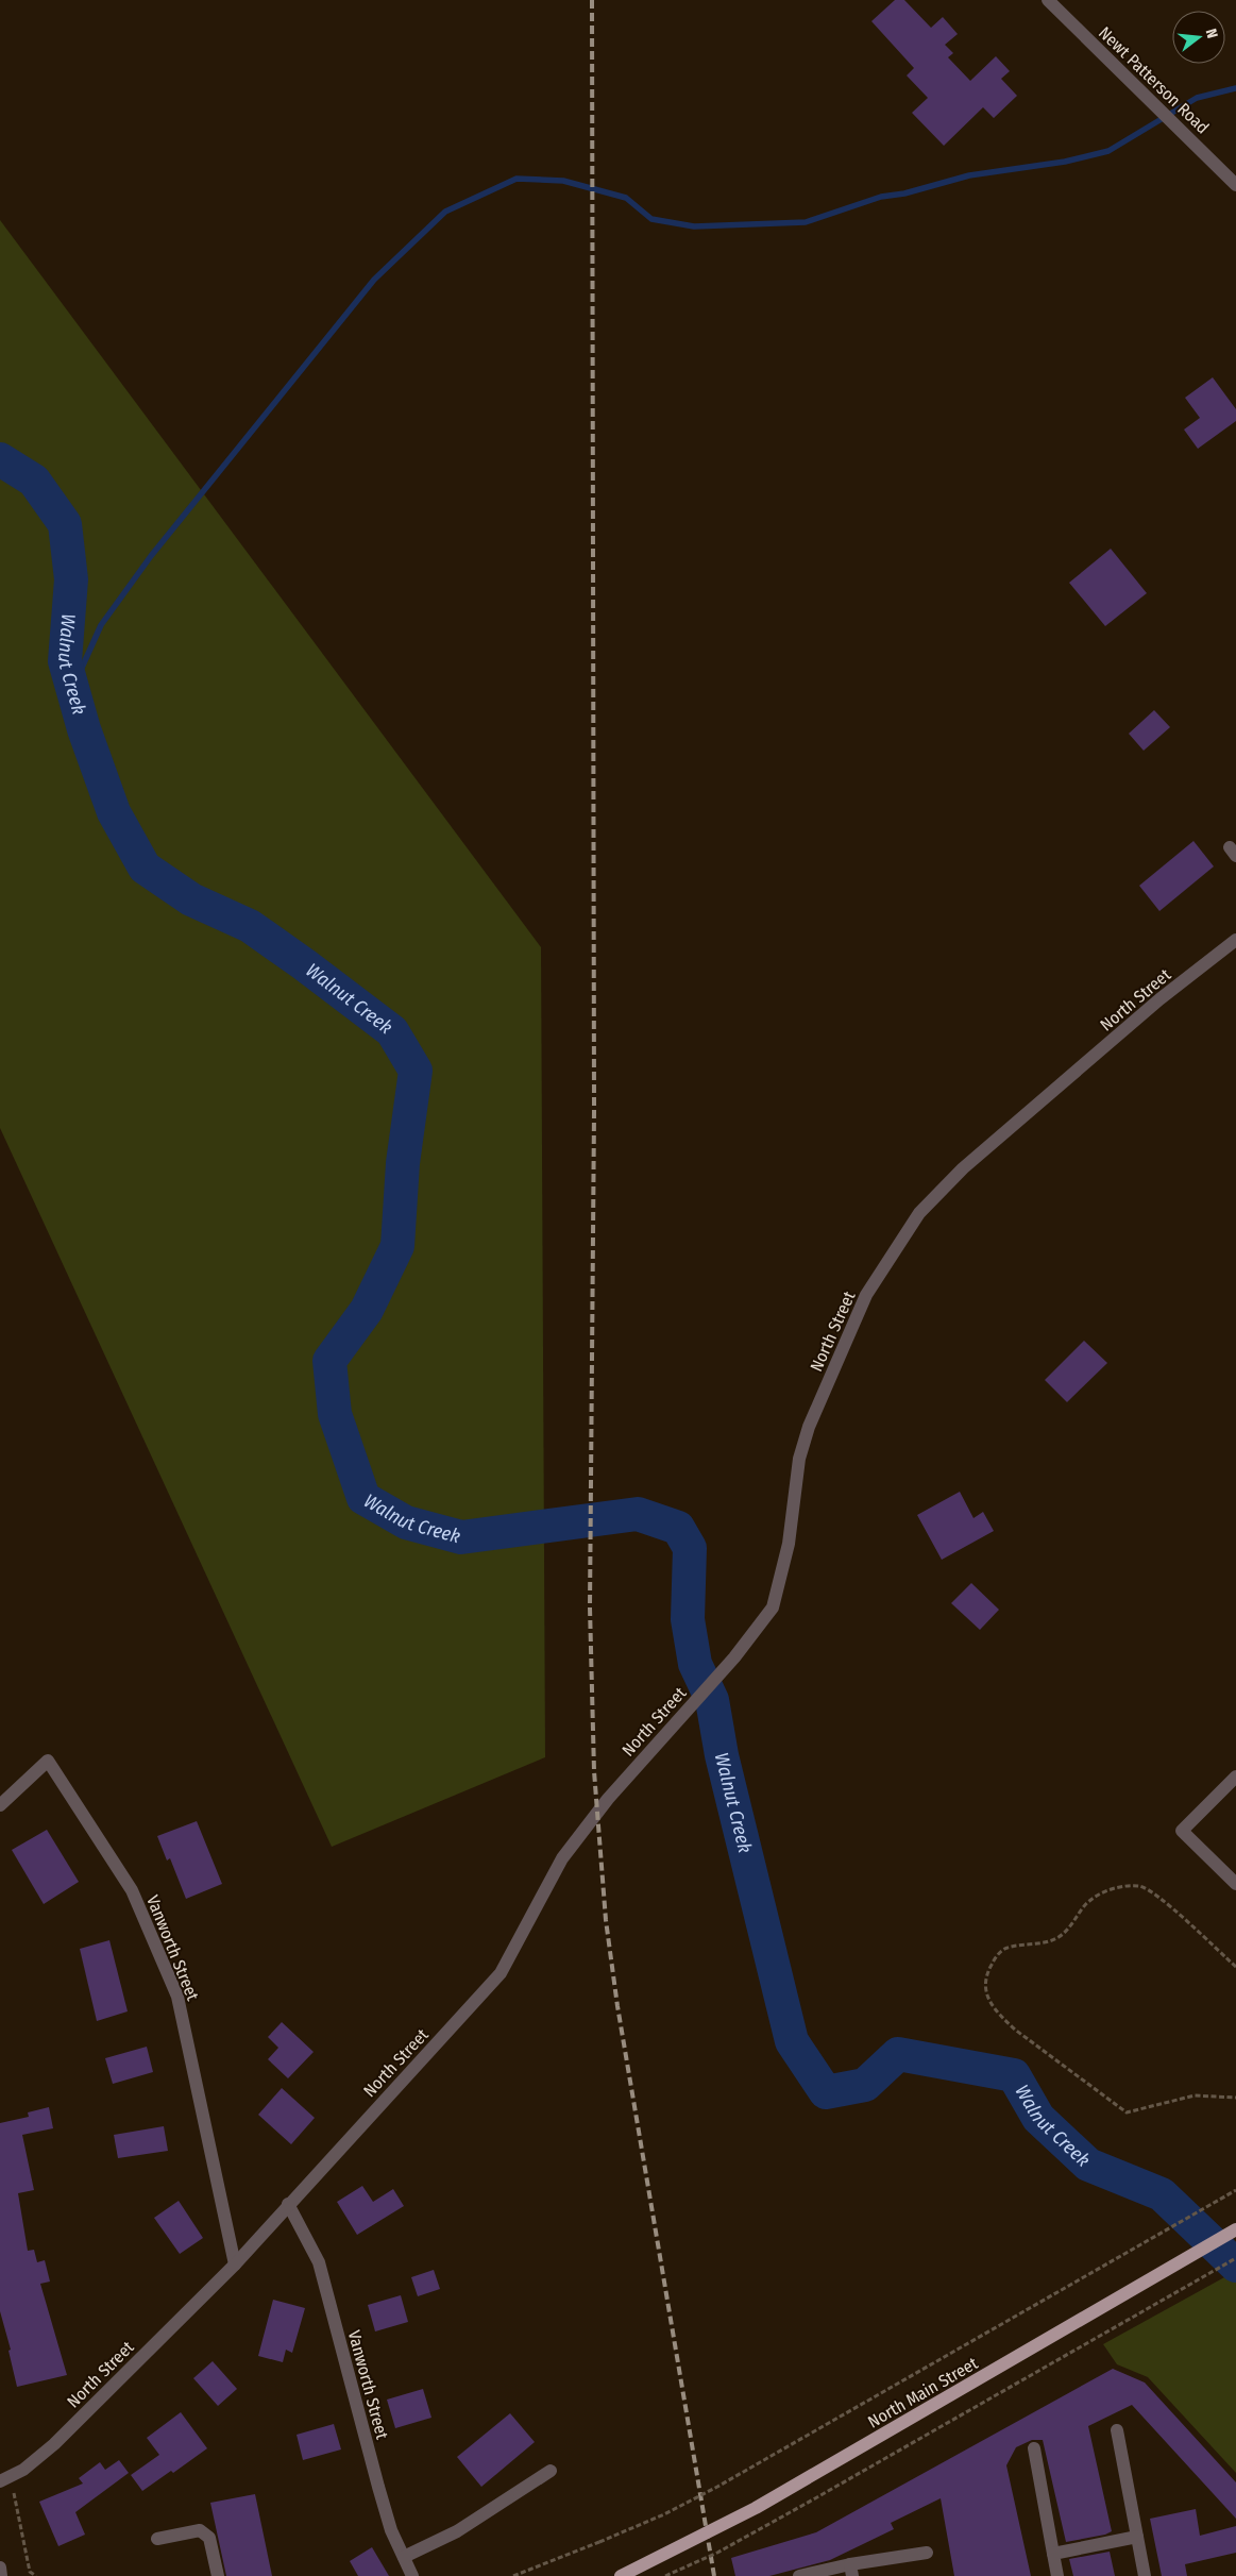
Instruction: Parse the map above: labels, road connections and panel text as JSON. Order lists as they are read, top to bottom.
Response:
{
  "streets": {
    "main road": ["North Main Street"],
    "street": ["Newt Patterson Road", "North Street", "Vanworth Street"]
  },
  "crossings": [
    ["North Street", "Vanworth Street"]
  ],
  "water": ["Walnut Creek"],
  "north": "right"
}
